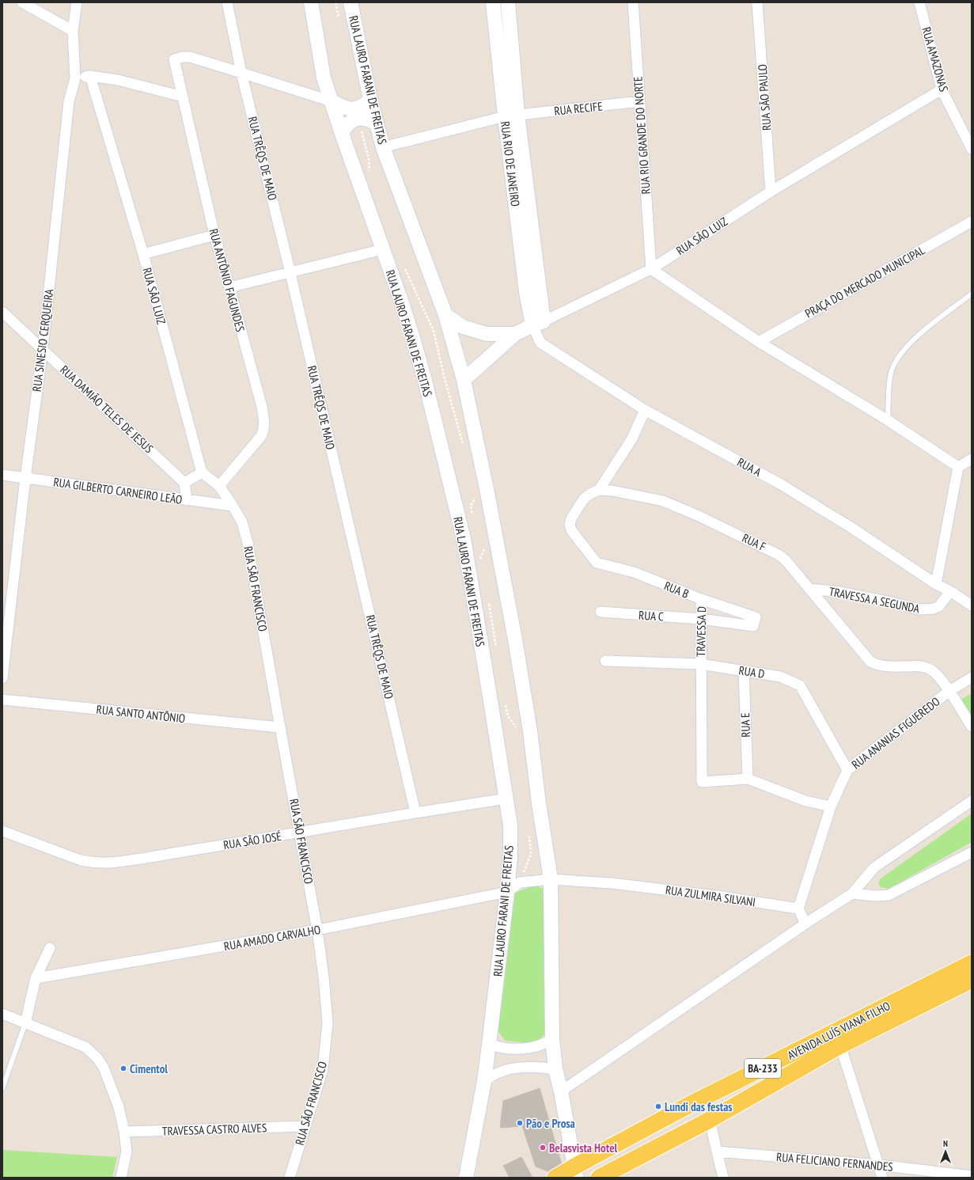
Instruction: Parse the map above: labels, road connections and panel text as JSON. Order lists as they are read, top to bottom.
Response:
{
  "streets": {
    "main road": ["AVENIDA LUÍS VIANA FILHO", "BA-233"],
    "street": [
      "RUA AMAZONAS",
      "RUA LAURO FARANI DE FREITAS",
      "RUA SÃO PAULO",
      "RUA RECIFE",
      "RUA RIO GRANDE DO NORTE",
      "RUA TRÊQS DE MAIO",
      "RUA RIO DE JANEIRO",
      "RUA SÃO LUIZ",
      "RUA ANTÔNIO FAGUNDES",
      "PRAÇA DO MERCADO MUNICIPAL",
      "RUA SINESIO CERQUEIRA",
      "RUA DAMIÃO TELES DE JESUS",
      "RUA A",
      "RUA GILBERTO CARNEIRO LEÃO",
      "RUA F",
      "RUA SÃO FRANCISCO",
      "RUA B",
      "TRAVESSA A SEGUNDA",
      "RUA C",
      "TRAVESSA D",
      "RUA D",
      "RUA SANTO ANTÔNIO",
      "RUA E",
      "RUA ANANIAS FIGUEREDO",
      "RUA SÃO JOSÉ",
      "RUA ZULMIRA SILVANI",
      "RUA AMADO CARVALHO",
      "TRAVESSA CASTRO ALVES",
      "RUA FELICIANO FERNANDES"
    ]
  },
  "crossings": [
    ["RUA AMAZONAS", "RUA SÃO LUIZ"],
    ["RUA LAURO FARANI DE FREITAS", "RUA RECIFE"],
    ["RUA LAURO FARANI DE FREITAS", "RUA SÃO LUIZ"],
    ["RUA LAURO FARANI DE FREITAS", "RUA SÃO JOSÉ"],
    ["RUA LAURO FARANI DE FREITAS", "RUA ZULMIRA SILVANI"],
    ["RUA LAURO FARANI DE FREITAS", "RUA AMADO CARVALHO"],
    ["RUA LAURO FARANI DE FREITAS", "AVENIDA LUÍS VIANA FILHO"],
    ["RUA SÃO PAULO", "RUA SÃO LUIZ"],
    ["RUA RECIFE", "RUA RIO GRANDE DO NORTE"],
    ["RUA RECIFE", "RUA RIO DE JANEIRO"],
    ["RUA RIO GRANDE DO NORTE", "RUA SÃO LUIZ"],
    ["RUA TRÊQS DE MAIO", "RUA ANTÔNIO FAGUNDES"],
    ["RUA TRÊQS DE MAIO", "RUA SÃO JOSÉ"],
    ["RUA RIO DE JANEIRO", "RUA SÃO LUIZ"],
    ["RUA RIO DE JANEIRO", "RUA A"],
    ["RUA SÃO LUIZ", "RUA A"],
    ["RUA SINESIO CERQUEIRA", "RUA DAMIÃO TELES DE JESUS"],
    ["RUA SINESIO CERQUEIRA", "RUA GILBERTO CARNEIRO LEÃO"],
    ["RUA A", "TRAVESSA A SEGUNDA"],
    ["RUA GILBERTO CARNEIRO LEÃO", "RUA SÃO FRANCISCO"],
    ["RUA F", "RUA B"],
    ["RUA F", "TRAVESSA A SEGUNDA"],
    ["RUA F", "RUA ANANIAS FIGUEREDO"],
    ["RUA SÃO FRANCISCO", "RUA SANTO ANTÔNIO"],
    ["RUA SÃO FRANCISCO", "RUA SÃO JOSÉ"],
    ["RUA SÃO FRANCISCO", "RUA AMADO CARVALHO"],
    ["RUA SÃO FRANCISCO", "TRAVESSA CASTRO ALVES"],
    ["RUA B", "RUA C"],
    ["RUA B", "TRAVESSA D"],
    ["RUA C", "TRAVESSA D"],
    ["TRAVESSA D", "RUA D"],
    ["TRAVESSA D", "RUA E"],
    ["RUA D", "RUA E"],
    ["RUA D", "RUA ANANIAS FIGUEREDO"],
    ["RUA ANANIAS FIGUEREDO", "RUA ZULMIRA SILVANI"]
  ],
  "places": [
    "Cimentol",
    "Lundi das festas",
    "Pão e Prosa",
    "Belasvista Hotel"
  ],
  "north": "top"
}
